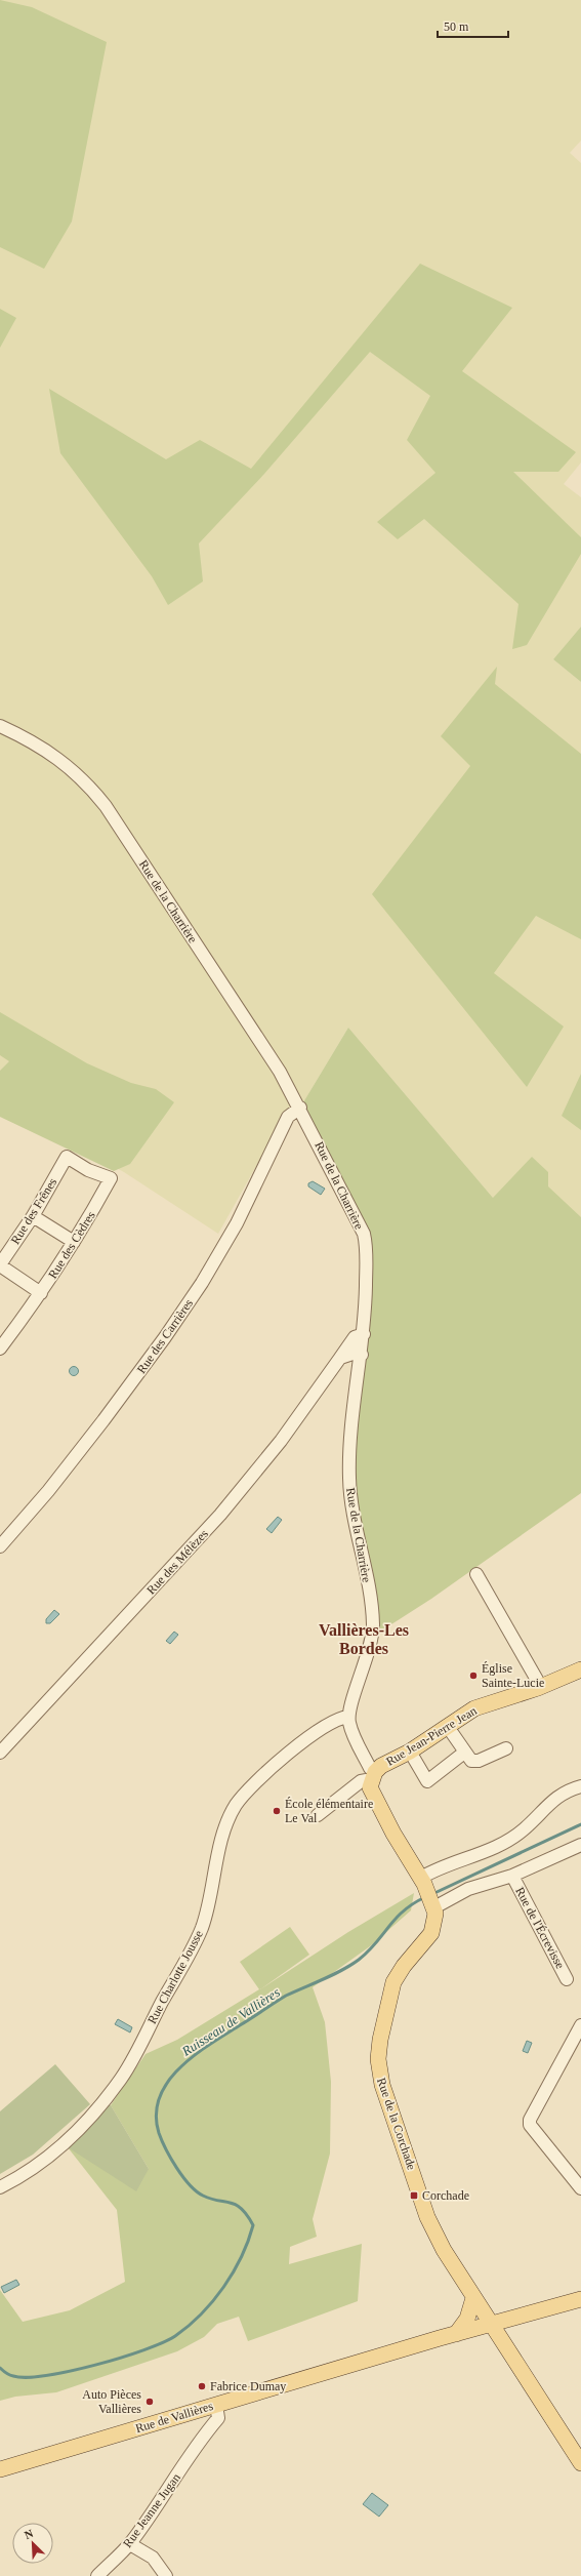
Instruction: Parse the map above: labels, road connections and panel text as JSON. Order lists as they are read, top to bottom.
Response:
{
  "streets": {
    "main road": ["Rue Jean-Pierre Jean", "Rue de la Corchade", "Rue de Vallières"],
    "street": [
      "Rue de la Charrière",
      "Rue des Frênes",
      "Rue des Cèdres",
      "Rue des Carrières",
      "Rue des Mélèzes",
      "Rue de l'Écrevisse",
      "Rue Charlotte Jousse",
      "Rue Jeanne Jugan"
    ]
  },
  "crossings": [
    ["Rue de la Charrière", "Rue des Carrières"],
    ["Rue de la Charrière", "Rue des Mélèzes"],
    ["Rue de la Charrière", "Rue Charlotte Jousse"],
    ["Rue des Frênes", "Rue des Cèdres"],
    ["Rue Jean-Pierre Jean", "Rue de la Corchade"],
    ["Rue de l'Écrevisse", "Rue de la Corchade"],
    ["Rue de la Corchade", "Rue de Vallières"],
    ["Rue de Vallières", "Rue Jeanne Jugan"]
  ],
  "districts": ["Vallières-Les Bordes"],
  "water": ["Ruisseau de Vallières"],
  "places": {
    "other": [
      "Église Sainte-Lucie",
      "École élémentaire Le Val",
      "Fabrice Dumay",
      "Auto Pièces Vallières"
    ],
    "transit": ["Corchade"]
  },
  "scale_bar": "50 m",
  "north": "top left"
}
